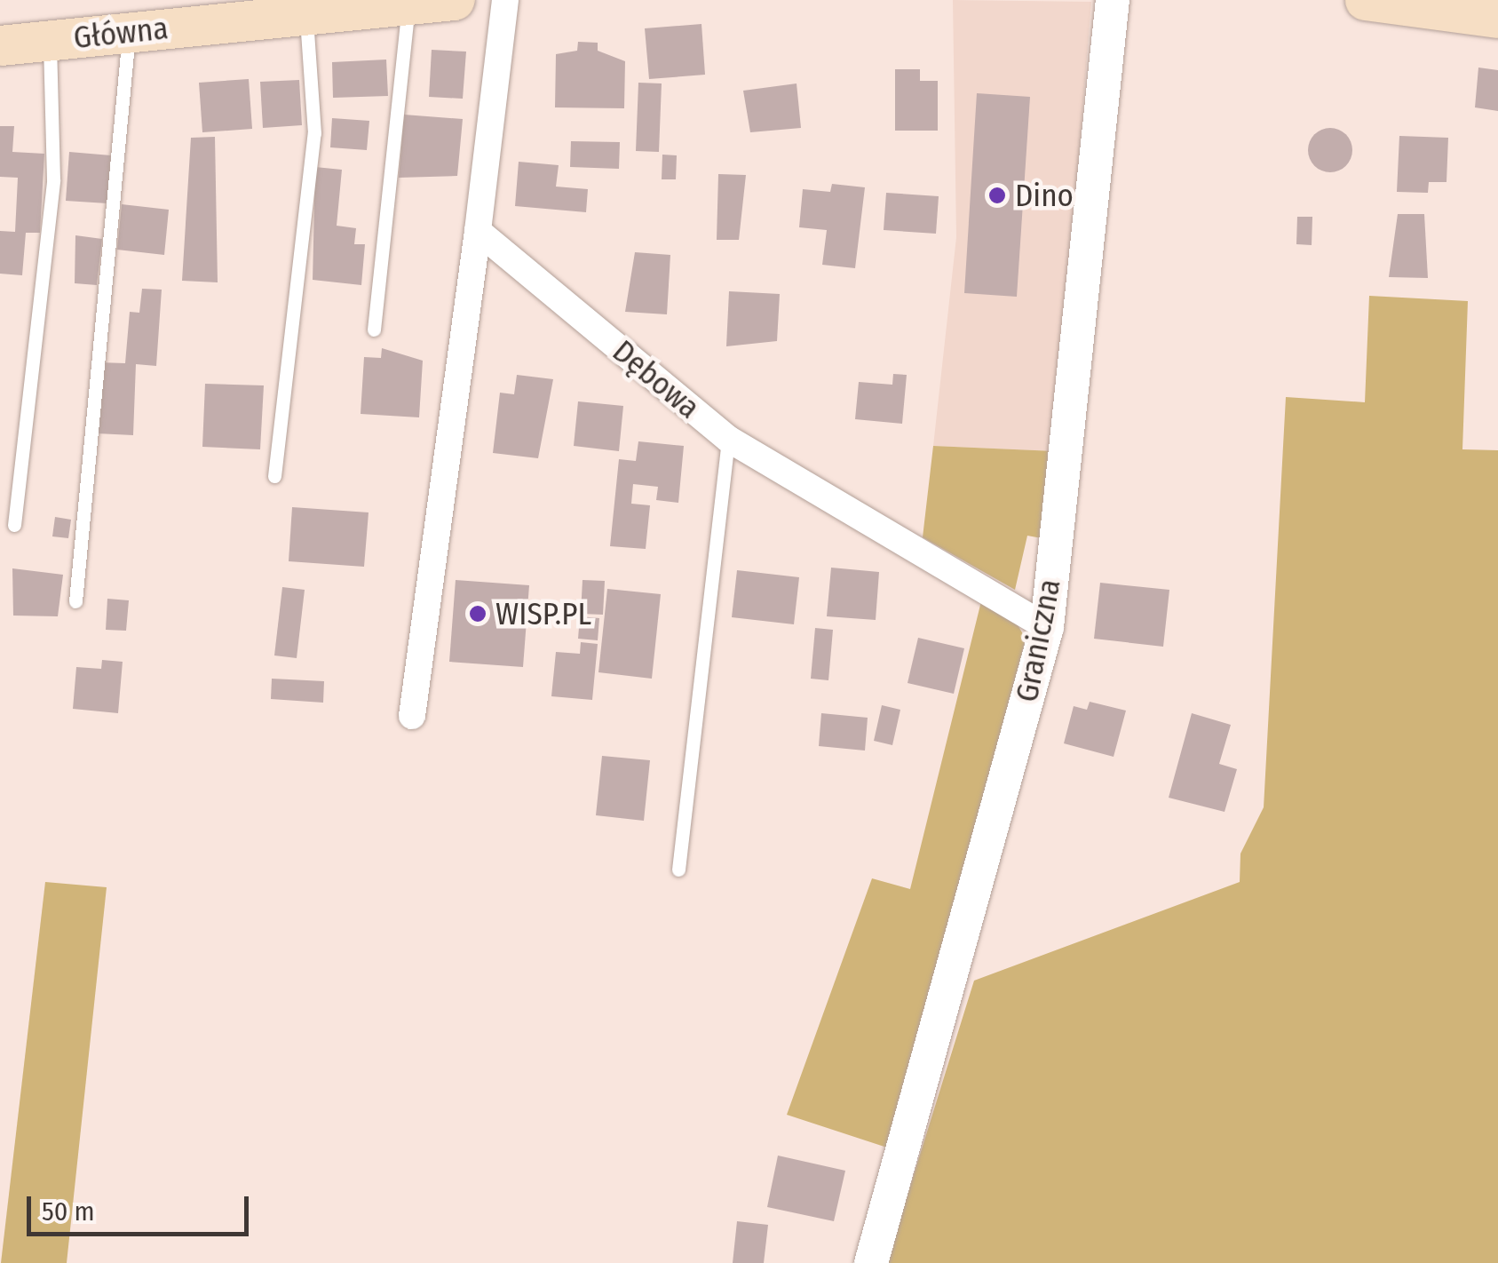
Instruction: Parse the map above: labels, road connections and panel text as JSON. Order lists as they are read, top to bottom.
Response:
{
  "streets": {
    "main road": ["Główna"],
    "street": ["Dębowa", "Graniczna"]
  },
  "crossings": [
    ["Dębowa", "Graniczna"]
  ],
  "places": ["Dino", "WISP.PL"],
  "scale_bar": "50 m"
}
